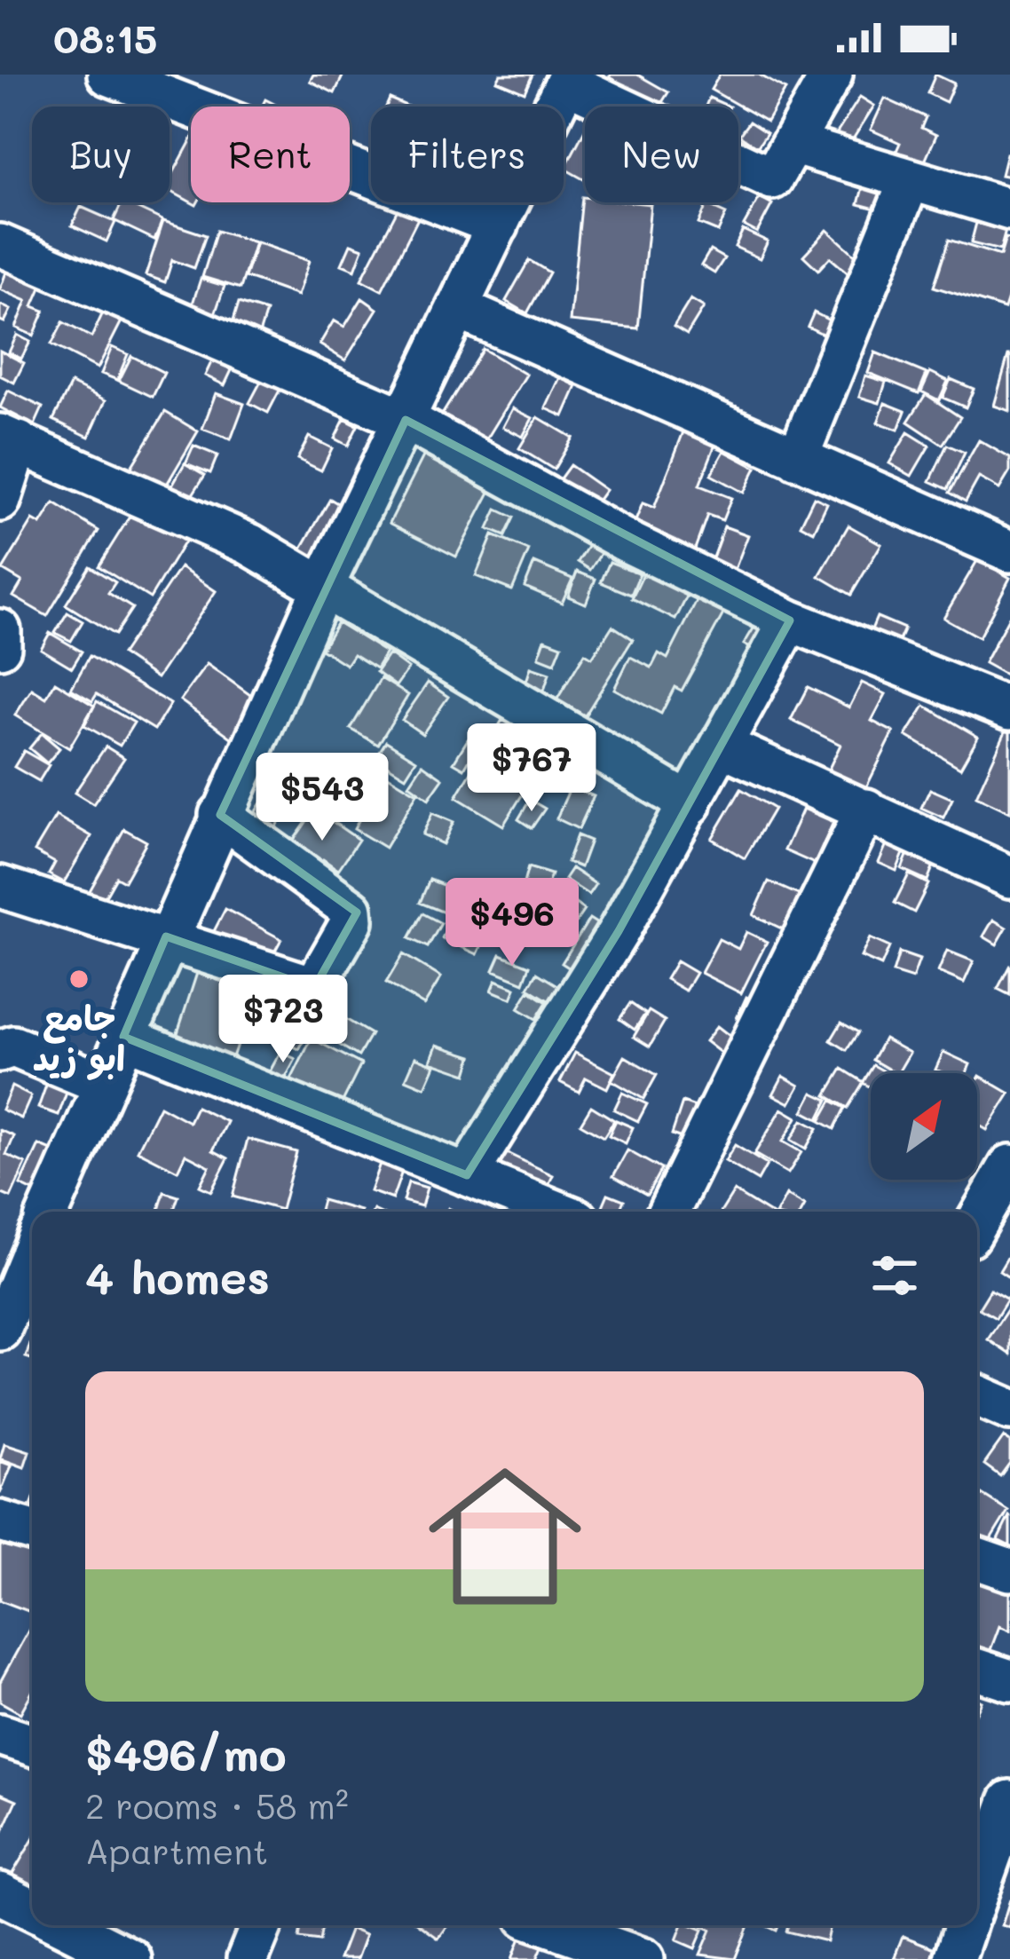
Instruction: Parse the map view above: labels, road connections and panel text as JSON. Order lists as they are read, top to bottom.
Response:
{
  "places": ["جامع ابو زيد"],
  "north": "top right",
  "page": {
    "status": "08:15",
    "chip": [
      "Buy",
      "Rent",
      "Filters",
      "New"
    ],
    "price": [
      "$767",
      "$543",
      "$496",
      "$723"
    ],
    "heading": "4 homes",
    "list": [
      {
        "name": "$496/mo",
        "note": "2 rooms · 58 m² · Apartment"
      }
    ]
  }
}
